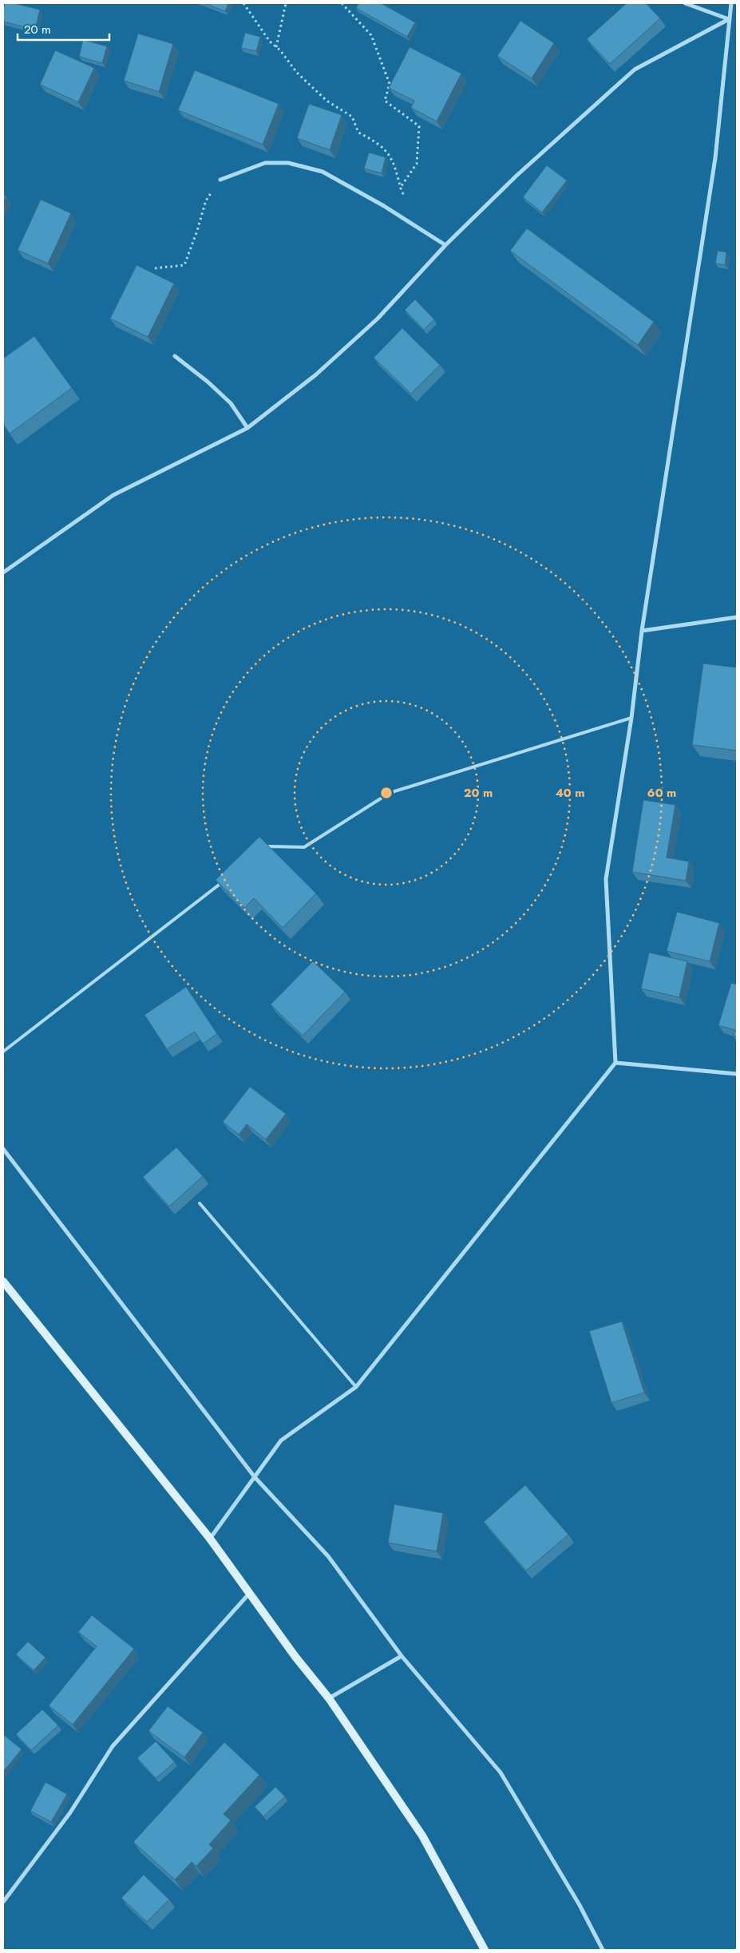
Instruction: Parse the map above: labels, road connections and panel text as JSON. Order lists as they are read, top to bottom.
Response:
{
  "scale_bar": "20 m",
  "rings": ["20 m", "40 m", "60 m"]
}
